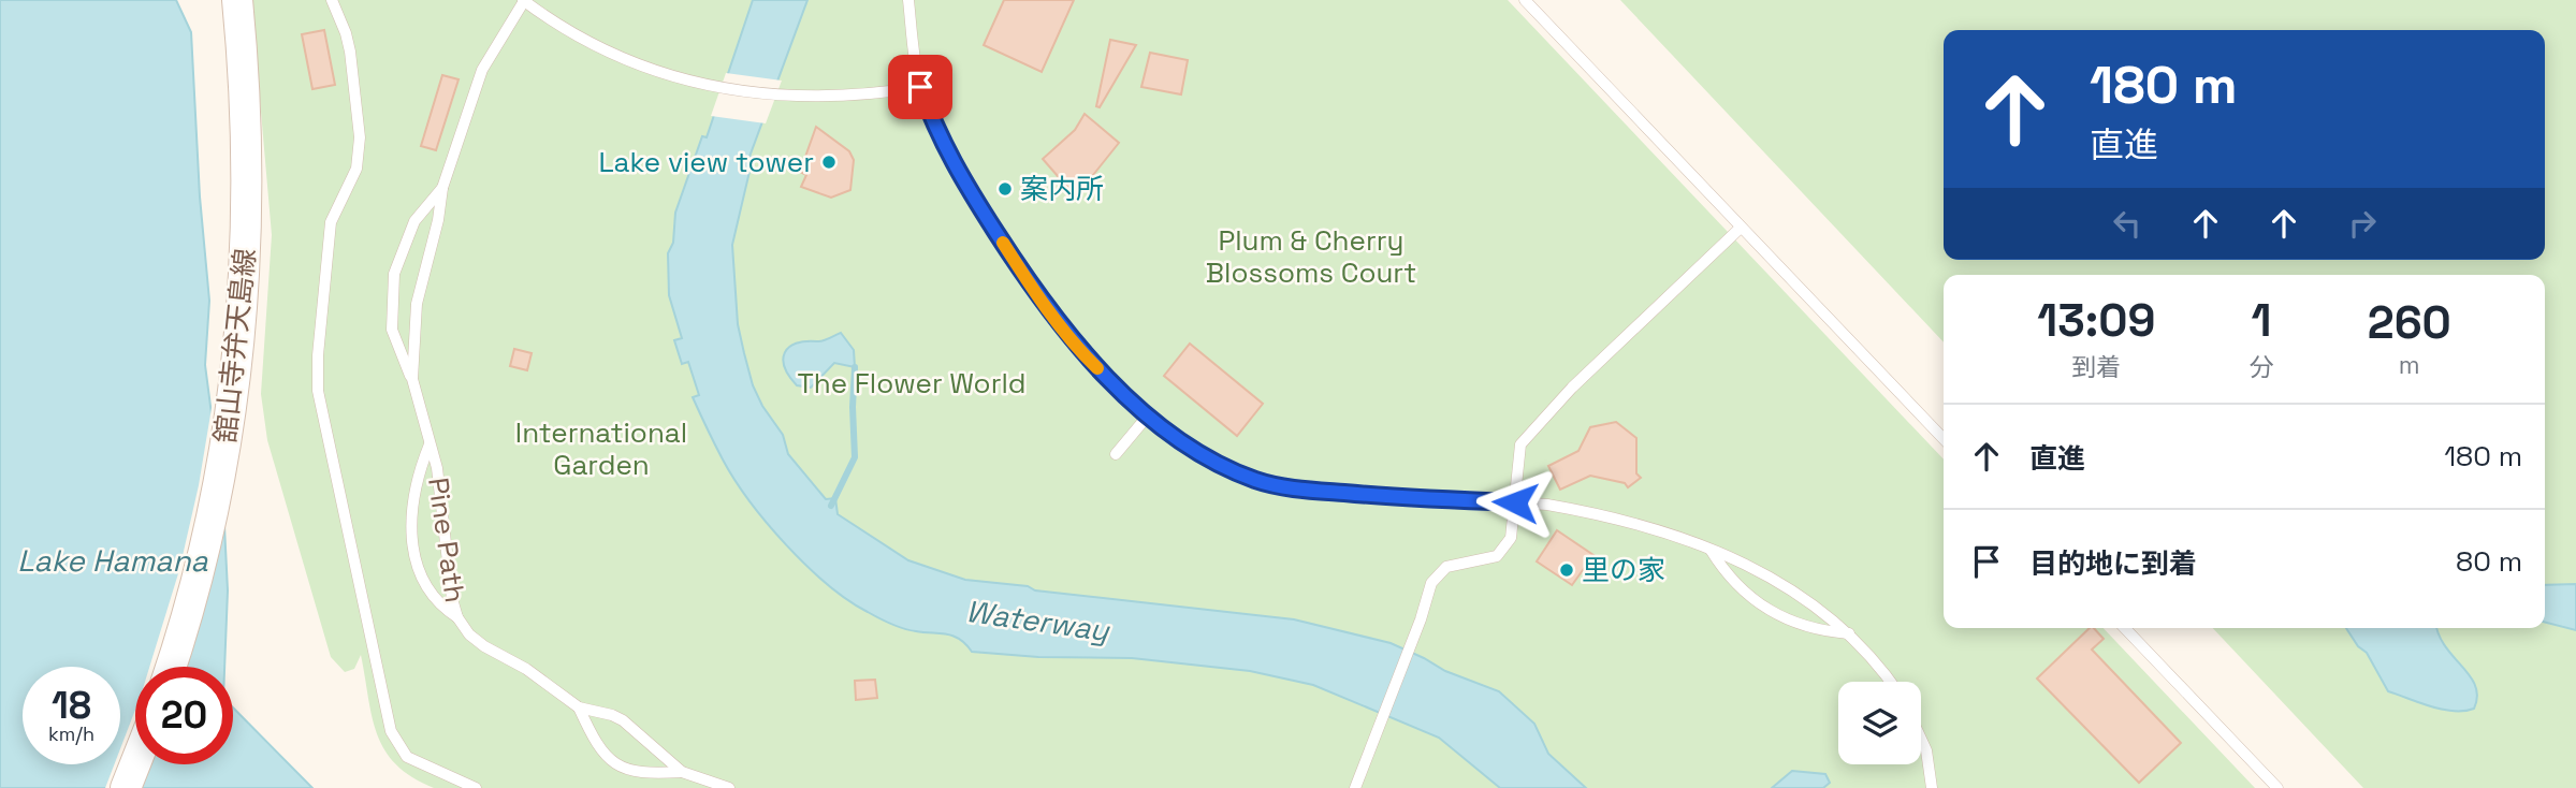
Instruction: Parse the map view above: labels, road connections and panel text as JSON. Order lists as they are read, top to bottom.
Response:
{
  "streets": {
    "main road": ["舘山寺弁天島線"],
    "lane": ["Pine Path"]
  },
  "water": ["Lake Hamana", "Waterway"],
  "parks": ["Plum & Cherry Blossoms Court", "The Flower World", "International Garden"],
  "places": ["Lake view tower", "案内所", "里の家"],
  "page": {
    "turn": ["180 m", "直進"],
    "eta": [
      "13:09",
      "到着",
      "1",
      "分",
      "260",
      "m"
    ],
    "list": [
      {
        "name": "直進",
        "value": "180 m"
      },
      {
        "name": "目的地に到着",
        "value": "80 m"
      }
    ],
    "speed": "18 km/h",
    "limit": "20"
  }
}
